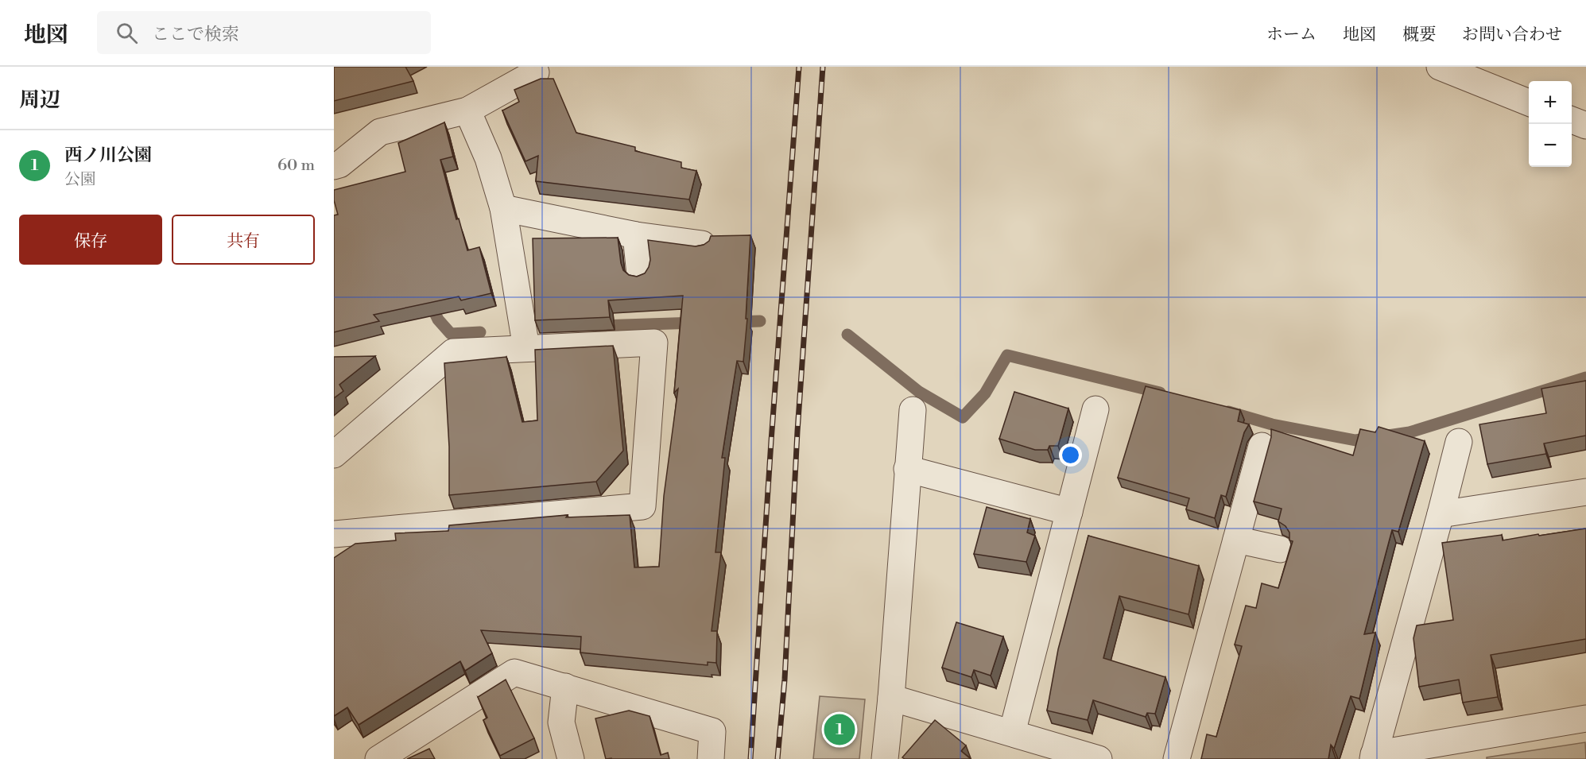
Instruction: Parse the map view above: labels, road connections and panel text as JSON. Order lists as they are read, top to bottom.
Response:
{
  "page": {
    "header": "地図",
    "search": "ここで検索",
    "nav": [
      "ホーム",
      "地図",
      "概要",
      "お問い合わせ"
    ],
    "heading": "周辺",
    "map_buttons": ["+", "−"],
    "list": [
      {
        "mark": "1",
        "name": "西ノ川公園",
        "note": "公園",
        "value": "60 m"
      }
    ],
    "buttons": ["保存", "共有"],
    "pins": "1"
  }
}
